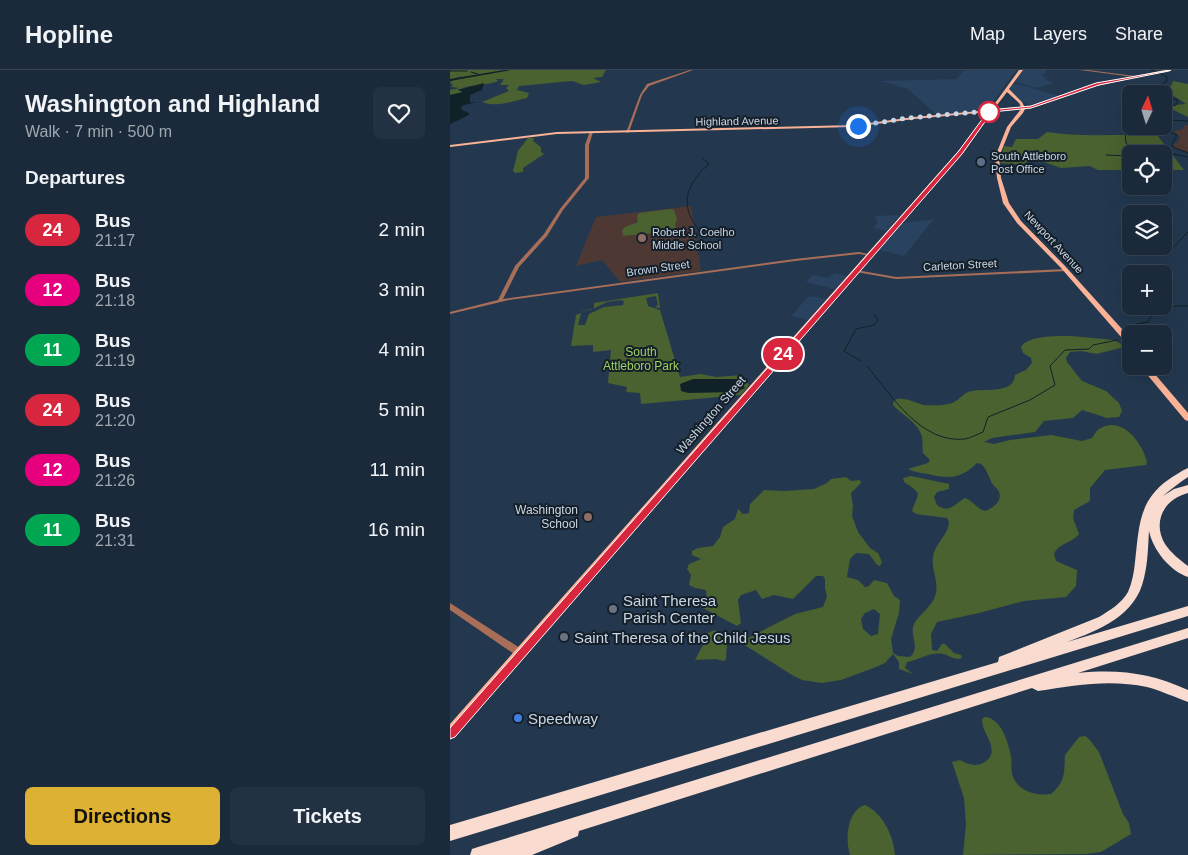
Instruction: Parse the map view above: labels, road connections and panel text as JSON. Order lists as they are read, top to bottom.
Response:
{
  "streets": {
    "main road": ["Highland Avenue", "Newport Avenue", "Washington Street"],
    "street": ["Carleton Street", "Brown Street"]
  },
  "crossings": [
    ["Highland Avenue", "Newport Avenue"],
    ["Highland Avenue", "Washington Street"],
    ["Newport Avenue", "Carleton Street"],
    ["Carleton Street", "Washington Street"],
    ["Brown Street", "Washington Street"]
  ],
  "parks": ["South Attleboro Park"],
  "places": [
    "South Attleboro Post Office",
    "Robert J. Coelho Middle School",
    "Washington School",
    "Saint Theresa Parish Center",
    "Saint Theresa of the Child Jesus",
    "Speedway"
  ],
  "lines": ["bus line 24"],
  "north": "top",
  "page": {
    "header": "Hopline",
    "nav": ["Map", "Layers", "Share"],
    "heading": [
      ["Washington and Highland", "Walk · 7 min · 500 m"],
      "Departures"
    ],
    "on_map": "24",
    "map_buttons": ["+", "−"],
    "list": [
      {
        "mark": "24",
        "name": "Bus",
        "note": "21:17",
        "value": "2 min"
      },
      {
        "mark": "12",
        "name": "Bus",
        "note": "21:18",
        "value": "3 min"
      },
      {
        "mark": "11",
        "name": "Bus",
        "note": "21:19",
        "value": "4 min"
      },
      {
        "mark": "24",
        "name": "Bus",
        "note": "21:20",
        "value": "5 min"
      },
      {
        "mark": "12",
        "name": "Bus",
        "note": "21:26",
        "value": "11 min"
      },
      {
        "mark": "11",
        "name": "Bus",
        "note": "21:31",
        "value": "16 min"
      }
    ],
    "buttons": ["Directions", "Tickets"]
  }
}
